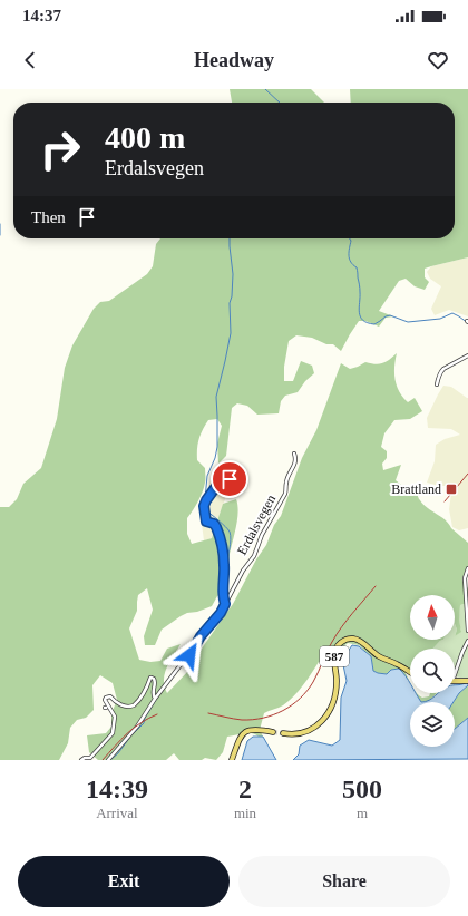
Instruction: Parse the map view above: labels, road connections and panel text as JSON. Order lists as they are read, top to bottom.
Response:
{
  "streets": {
    "main road": ["587"],
    "street": ["Erdalsvegen"]
  },
  "places": {
    "transit": ["Brattland"]
  },
  "north": "top",
  "page": {
    "status": "14:37",
    "header": "Headway",
    "turn": ["400 m", "Erdalsvegen"],
    "then": "Then",
    "eta": [
      "14:39",
      "Arrival",
      "2",
      "min",
      "500",
      "m"
    ],
    "buttons": ["Exit", "Share"]
  }
}
